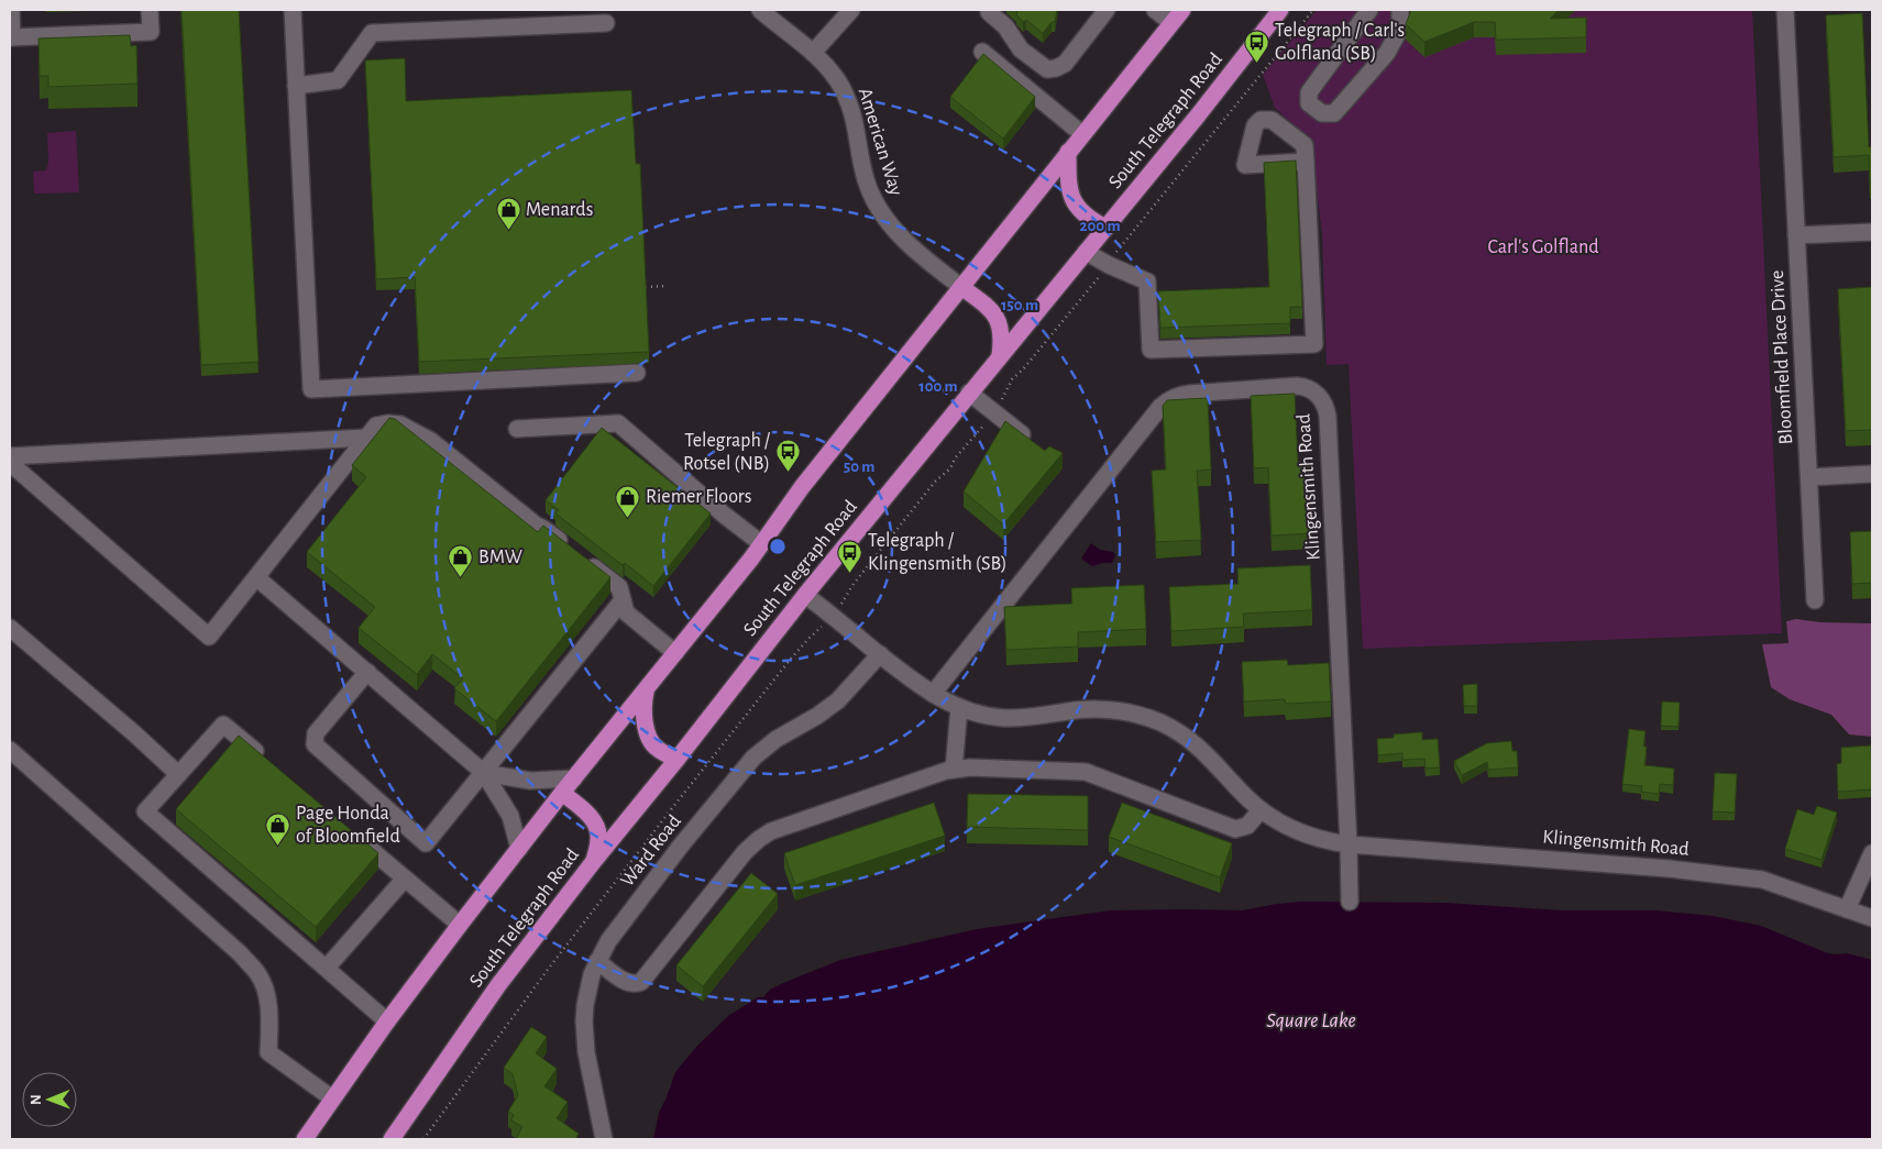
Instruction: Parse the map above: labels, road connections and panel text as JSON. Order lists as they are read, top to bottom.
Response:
{
  "streets": {
    "highway": ["South Telegraph Road"],
    "street": [
      "American Way",
      "Bloomfield Place Drive",
      "Klingensmith Road",
      "Ward Road"
    ]
  },
  "crossings": [
    ["South Telegraph Road", "Klingensmith Road"],
    ["Klingensmith Road", "Ward Road"]
  ],
  "water": ["Square Lake"],
  "parks": ["Carl's Golfland"],
  "places": {
    "bus stop": ["Telegraph / Carl's Golfland (SB)", "Telegraph / Rotsel (NB)", "Telegraph / Klingensmith (SB)"],
    "shop": [
      "Menards",
      "Riemer Floors",
      "BMW",
      "Page Honda of Bloomfield"
    ]
  },
  "north": "left",
  "rings": [
    "200 m",
    "150 m",
    "100 m",
    "50 m"
  ]
}
